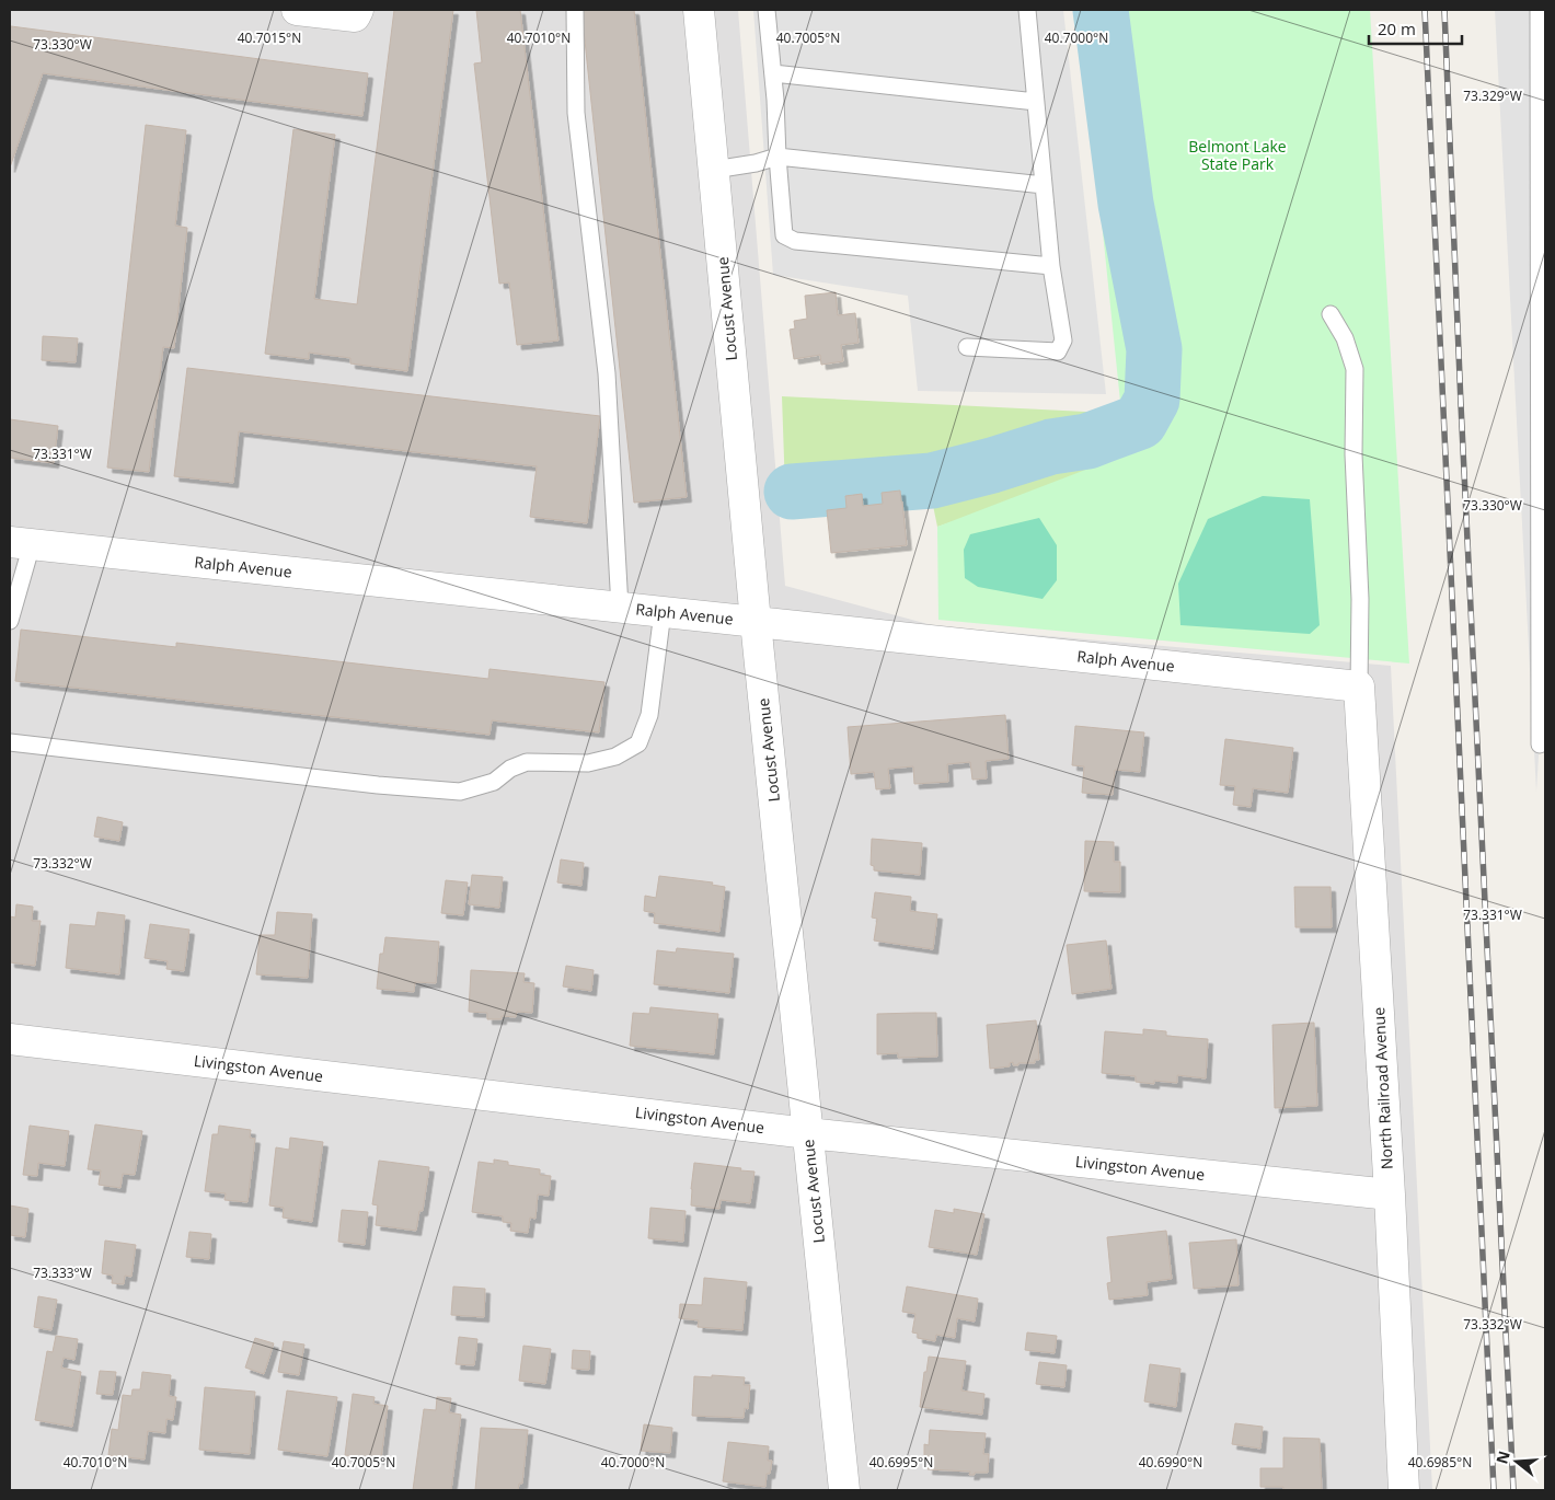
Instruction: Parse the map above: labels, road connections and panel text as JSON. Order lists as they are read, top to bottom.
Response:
{
  "streets": {
    "street": [
      "Locust Avenue",
      "Ralph Avenue",
      "Livingston Avenue",
      "North Railroad Avenue"
    ]
  },
  "crossings": [
    ["Locust Avenue", "Ralph Avenue"],
    ["Locust Avenue", "Livingston Avenue"],
    ["Ralph Avenue", "North Railroad Avenue"],
    ["Livingston Avenue", "North Railroad Avenue"]
  ],
  "parks": ["Belmont Lake State Park"],
  "scale_bar": "20 m",
  "north": "left",
  "coordinates": [
    "40.7015°N",
    "40.7010°N",
    "40.7005°N",
    "40.7000°N",
    "73.330°W",
    "73.329°W",
    "73.331°W",
    "73.332°W",
    "73.333°W",
    "40.6995°N",
    "40.6990°N",
    "40.6985°N"
  ]
}
